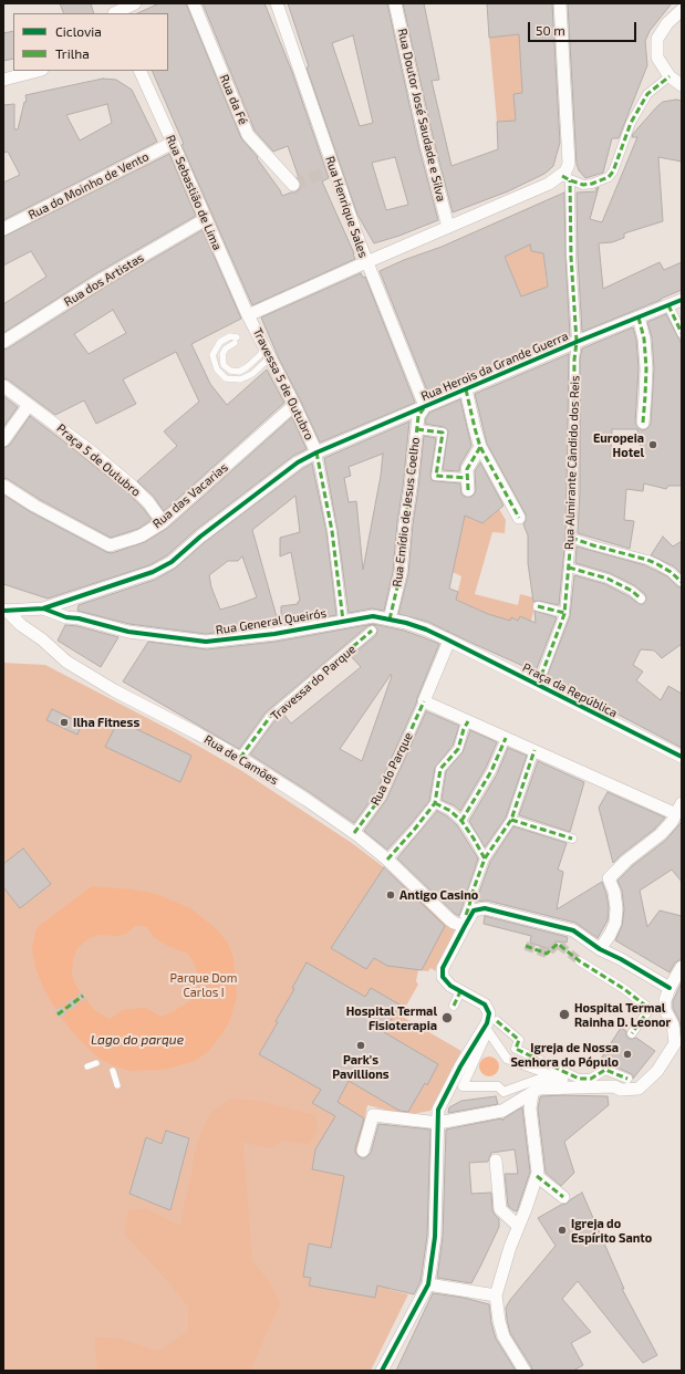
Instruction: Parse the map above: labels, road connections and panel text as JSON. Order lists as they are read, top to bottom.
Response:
{
  "streets": {
    "street": [
      "Rua da Fé",
      "Rua Doutor José Saudade e Silva",
      "Rua do Moinho de Vento",
      "Rua Sebastião de Lima",
      "Rua Henrique Sales",
      "Rua dos Artistas",
      "Rua Herois da Grande Guerra",
      "Travessa 5 de Outubro",
      "Praça 5 de Outubro",
      "Rua Almirante Cândido dos Reis",
      "Rua das Vacarias",
      "Rua Emídio de Jesus Coelho",
      "Rua General Queirós",
      "Travessa do Parque",
      "Praça da República",
      "Rua de Camões",
      "Rua do Parque"
    ]
  },
  "crossings": [
    ["Rua do Moinho de Vento", "Rua Sebastião de Lima"],
    ["Rua Sebastião de Lima", "Rua dos Artistas"],
    ["Rua Sebastião de Lima", "Travessa 5 de Outubro"],
    ["Rua Henrique Sales", "Rua Herois da Grande Guerra"],
    ["Rua Henrique Sales", "Rua Emídio de Jesus Coelho"],
    ["Rua Herois da Grande Guerra", "Travessa 5 de Outubro"],
    ["Rua Herois da Grande Guerra", "Rua Almirante Cândido dos Reis"],
    ["Rua Herois da Grande Guerra", "Rua Emídio de Jesus Coelho"],
    ["Rua Herois da Grande Guerra", "Rua General Queirós"],
    ["Travessa 5 de Outubro", "Rua das Vacarias"],
    ["Praça 5 de Outubro", "Rua das Vacarias"],
    ["Rua Almirante Cândido dos Reis", "Praça da República"],
    ["Rua Emídio de Jesus Coelho", "Rua General Queirós"],
    ["Rua General Queirós", "Praça da República"],
    ["Travessa do Parque", "Rua de Camões"],
    ["Rua de Camões", "Rua do Parque"]
  ],
  "water": ["Lago do parque"],
  "parks": ["Parque Dom Carlos I"],
  "places": [
    "Europeia Hotel",
    "Ilha Fitness",
    "Antigo Casino",
    "Hospital Termal Rainha D. Leonor",
    "Hospital Termal Fisioterapia",
    "Park's Pavillions",
    "Igreja de Nossa Senhora do Pópulo",
    "Igreja do Espírito Santo"
  ],
  "legend": ["Ciclovia", "Trilha"],
  "scale_bar": "50 m"
}
